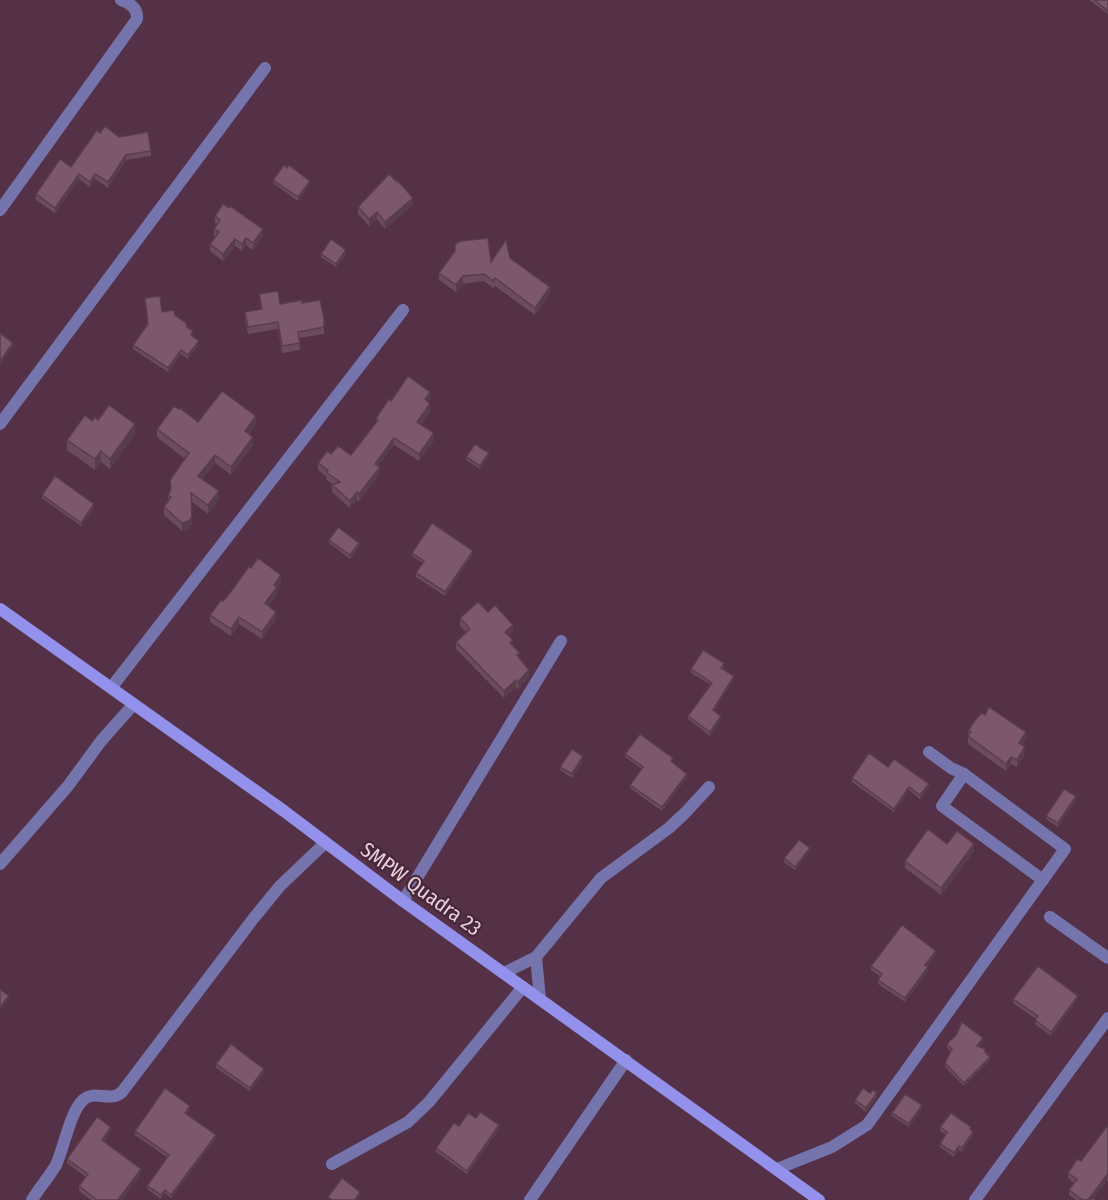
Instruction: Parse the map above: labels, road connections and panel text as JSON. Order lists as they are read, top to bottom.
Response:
{
  "streets": {
    "street": ["SMPW Quadra 23"]
  }
}
